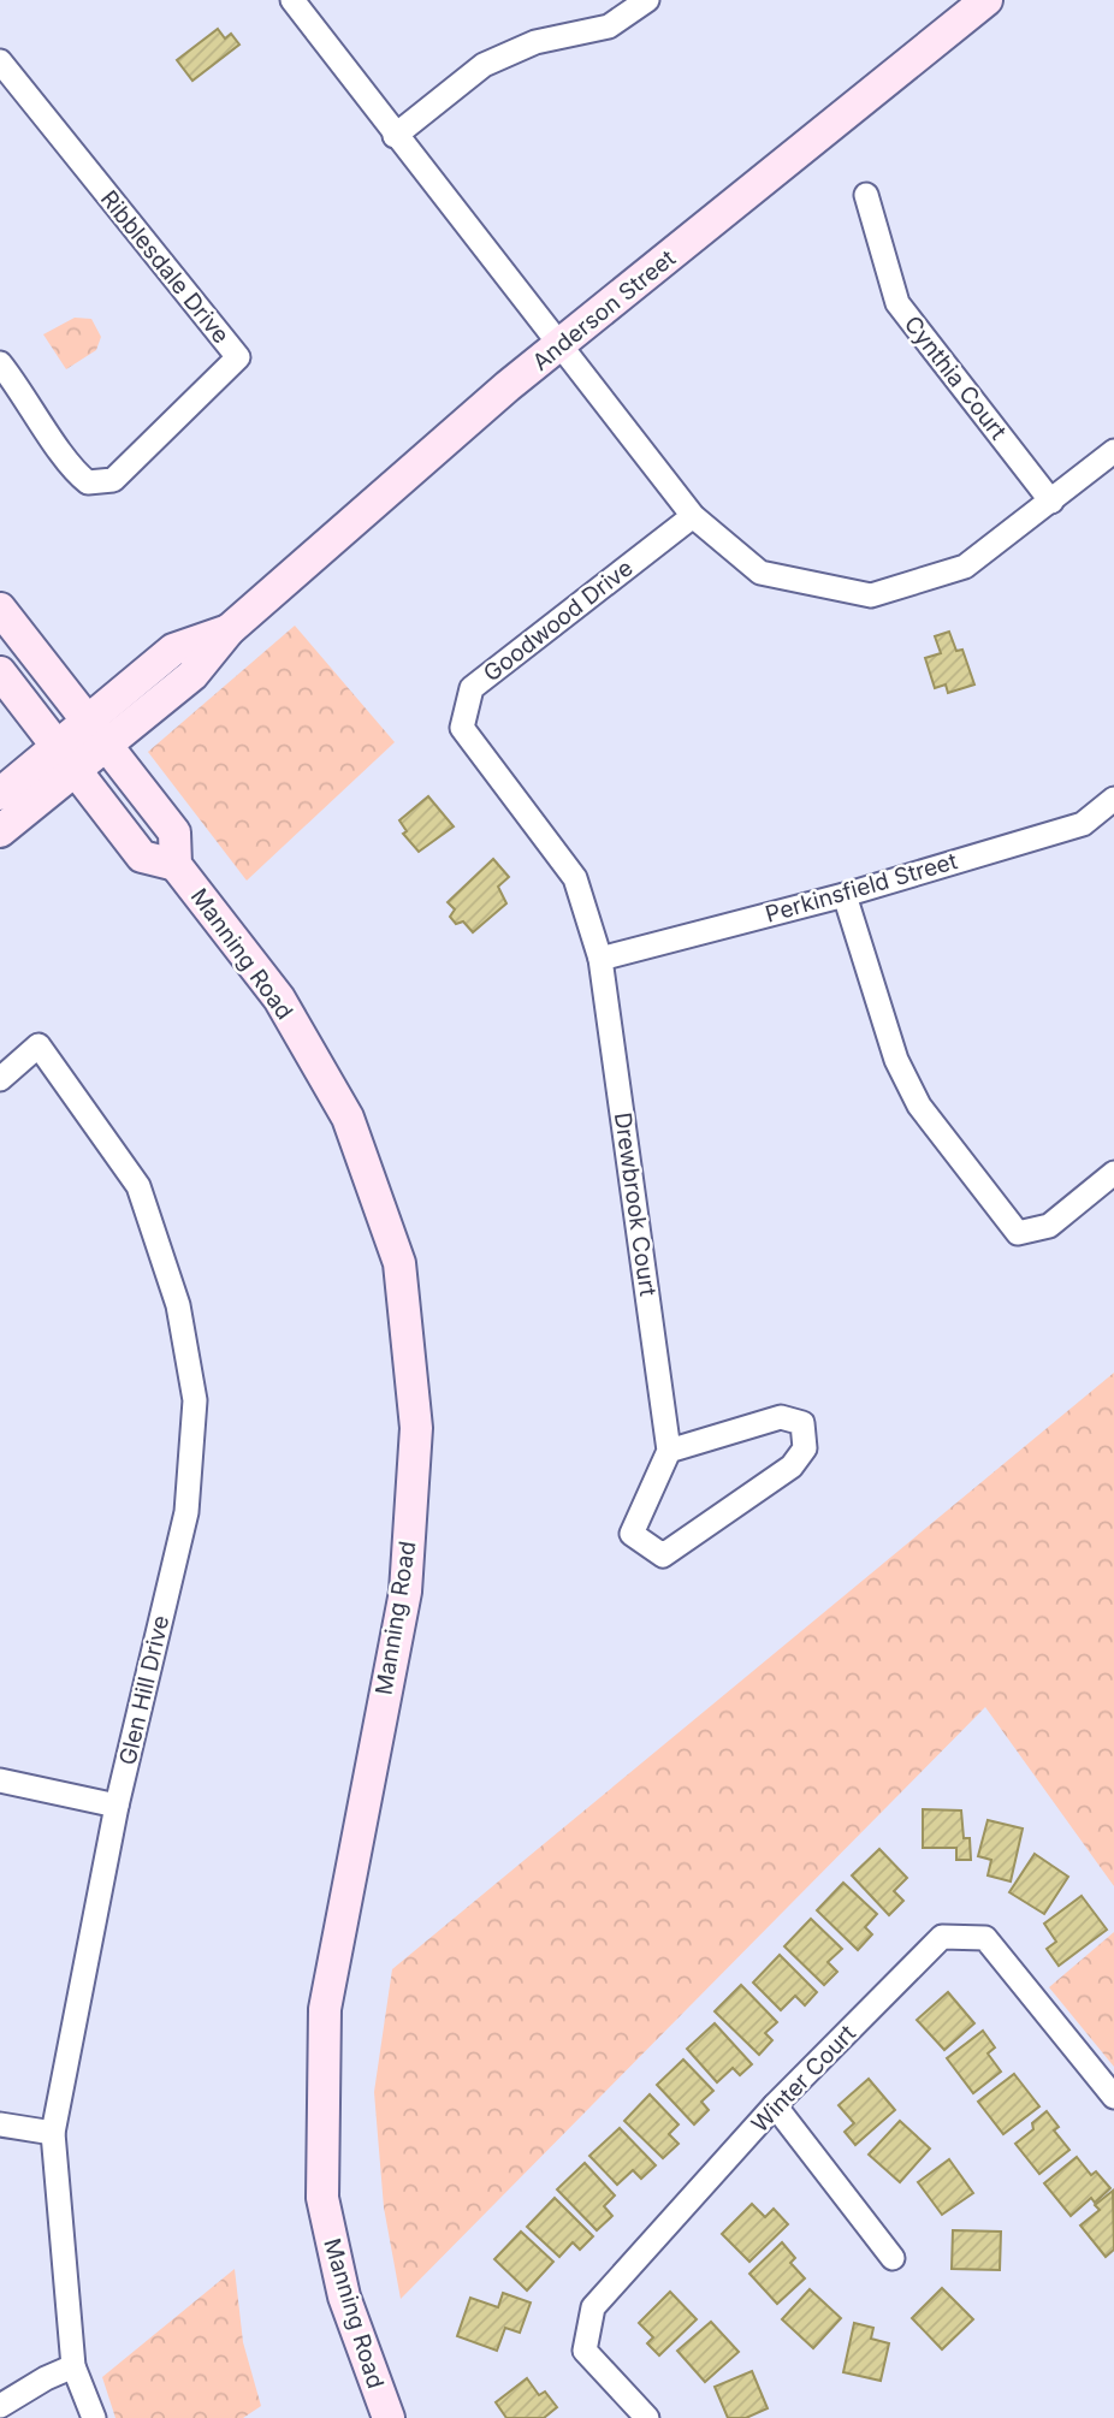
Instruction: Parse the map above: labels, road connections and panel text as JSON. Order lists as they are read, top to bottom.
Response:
{
  "streets": {
    "main road": ["Anderson Street", "Manning Road"],
    "street": [
      "Ribblesdale Drive",
      "Cynthia Court",
      "Goodwood Drive",
      "Perkinsfield Street",
      "Drewbrook Court",
      "Glen Hill Drive",
      "Winter Court"
    ]
  },
  "crossings": [
    ["Anderson Street", "Manning Road"],
    ["Goodwood Drive", "Perkinsfield Street"],
    ["Goodwood Drive", "Drewbrook Court"],
    ["Perkinsfield Street", "Drewbrook Court"]
  ]
}
